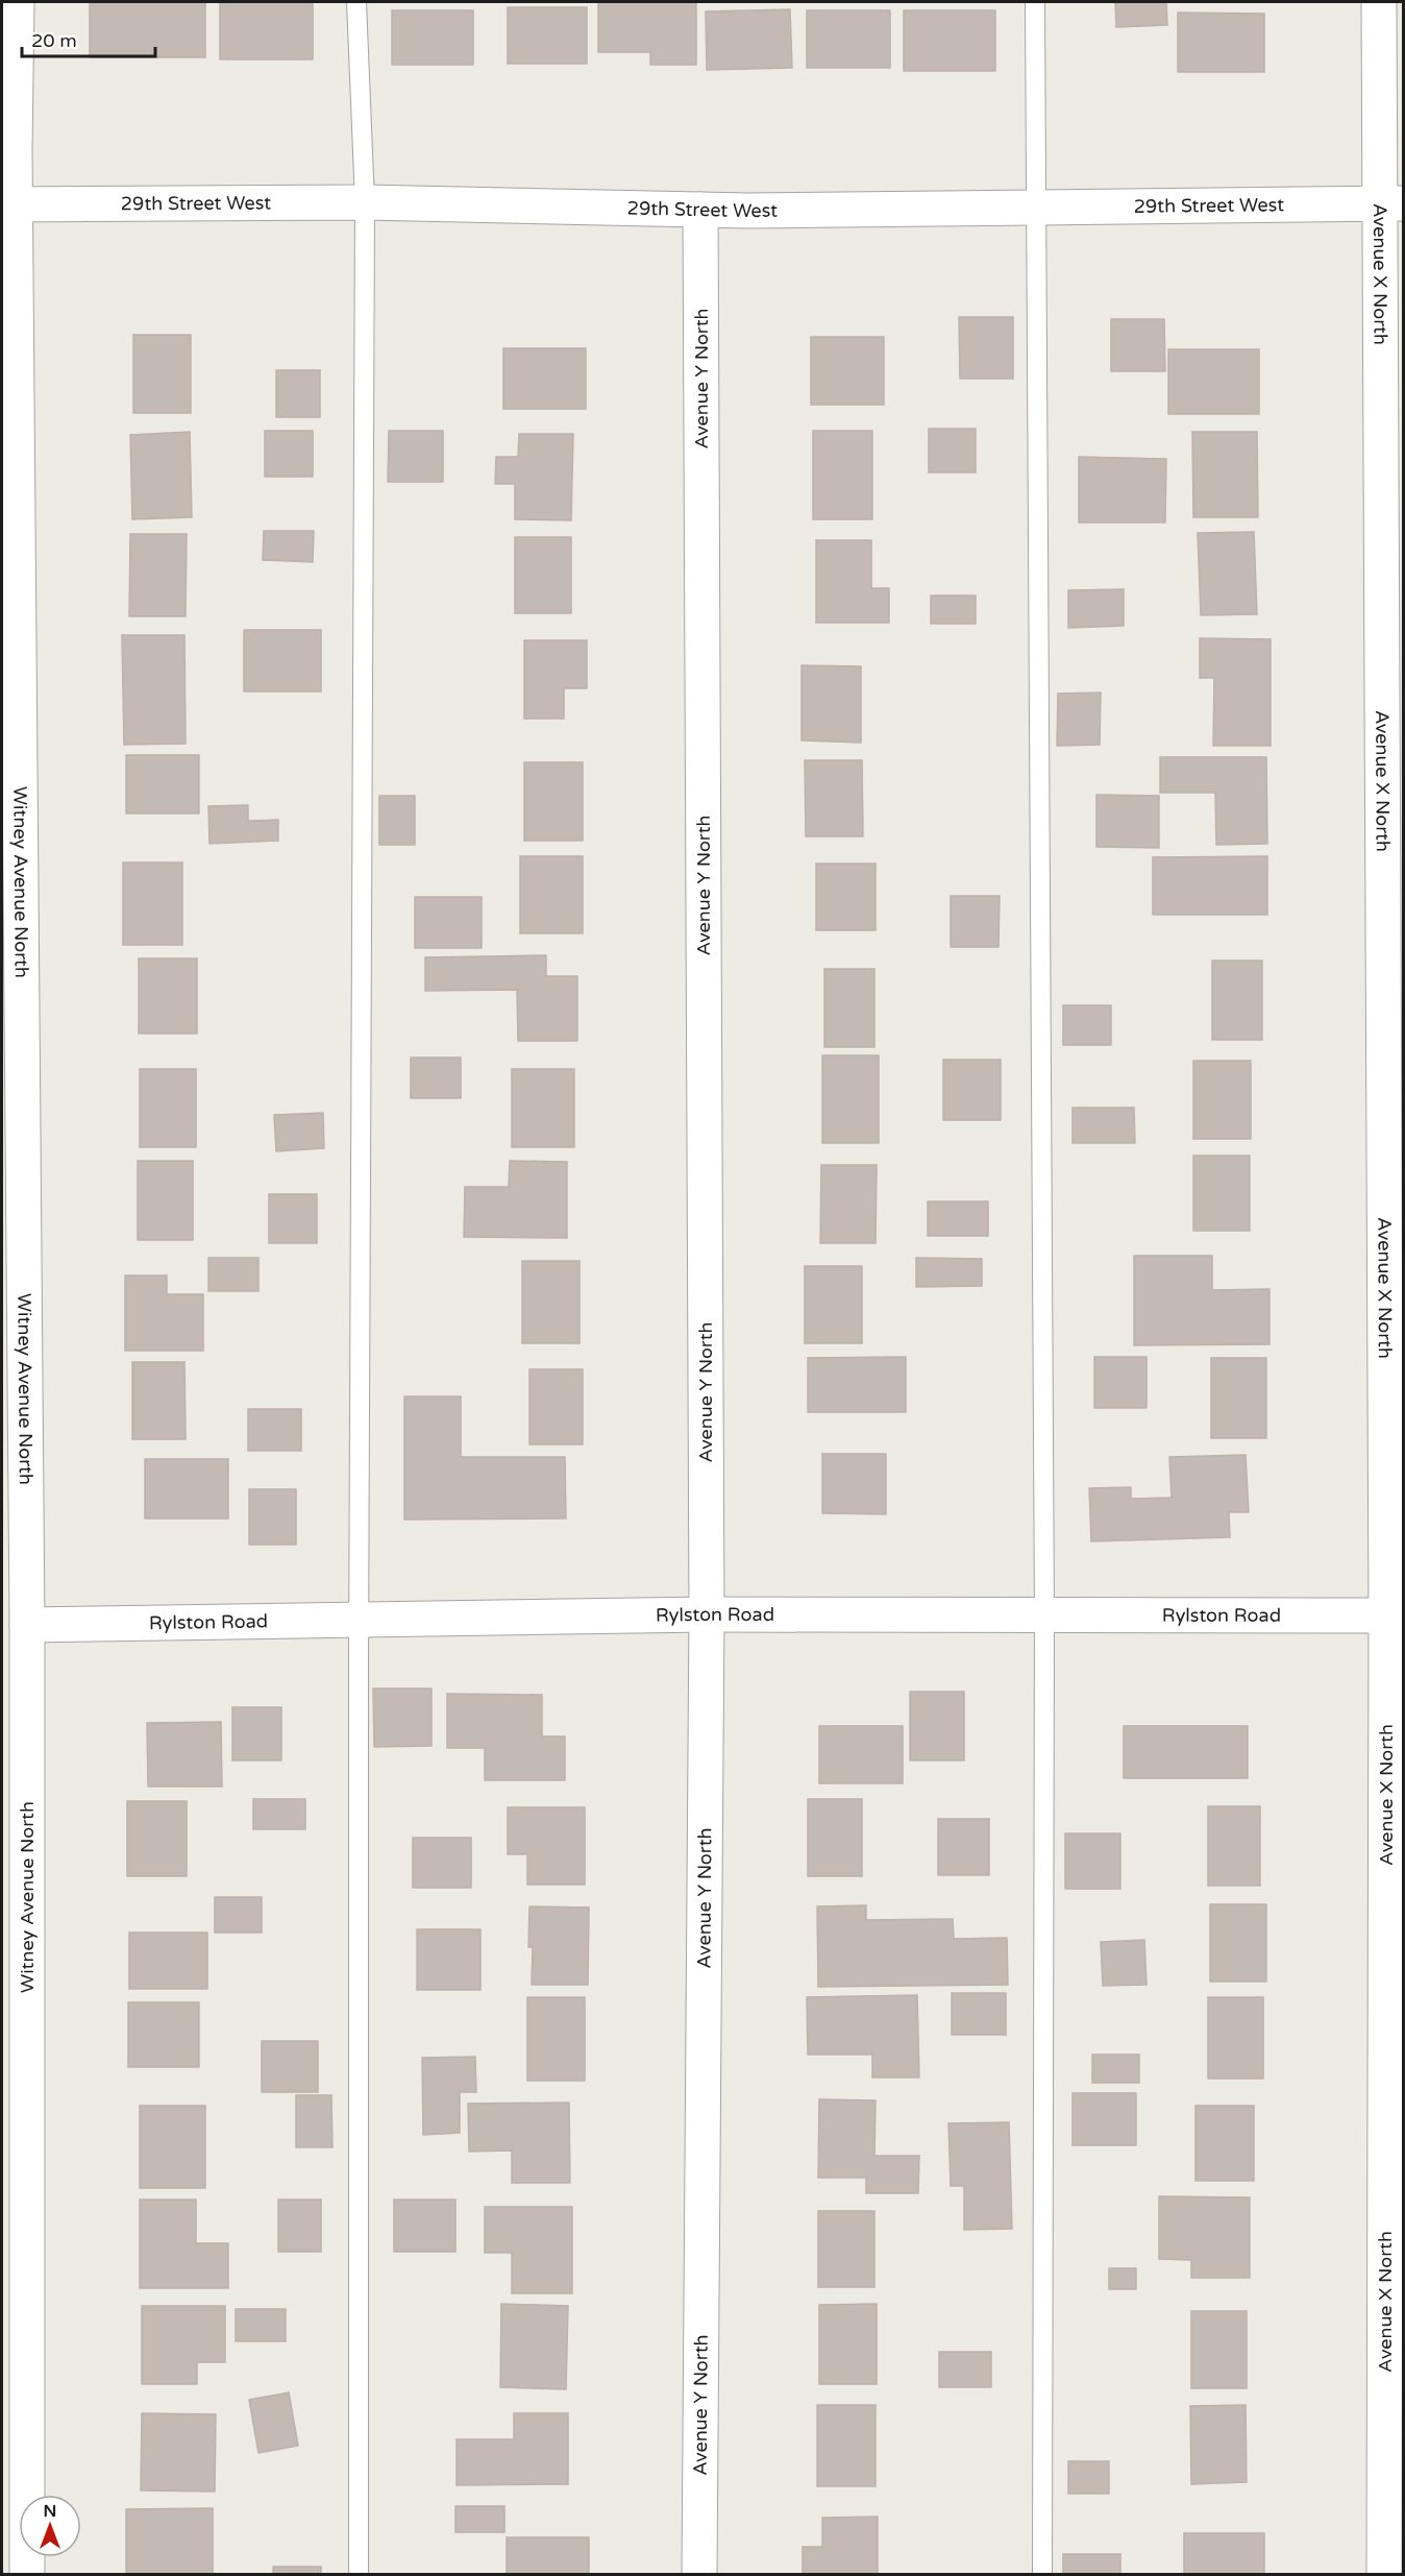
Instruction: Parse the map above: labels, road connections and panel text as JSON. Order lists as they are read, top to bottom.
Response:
{
  "streets": {
    "street": [
      "29th Street West",
      "Avenue X North",
      "Avenue Y North",
      "Witney Avenue North",
      "Rylston Road"
    ]
  },
  "crossings": [
    ["29th Street West", "Avenue X North"],
    ["29th Street West", "Avenue Y North"],
    ["29th Street West", "Witney Avenue North"],
    ["Avenue X North", "Rylston Road"],
    ["Avenue Y North", "Rylston Road"],
    ["Witney Avenue North", "Rylston Road"]
  ],
  "scale_bar": "20 m",
  "north": "top"
}
